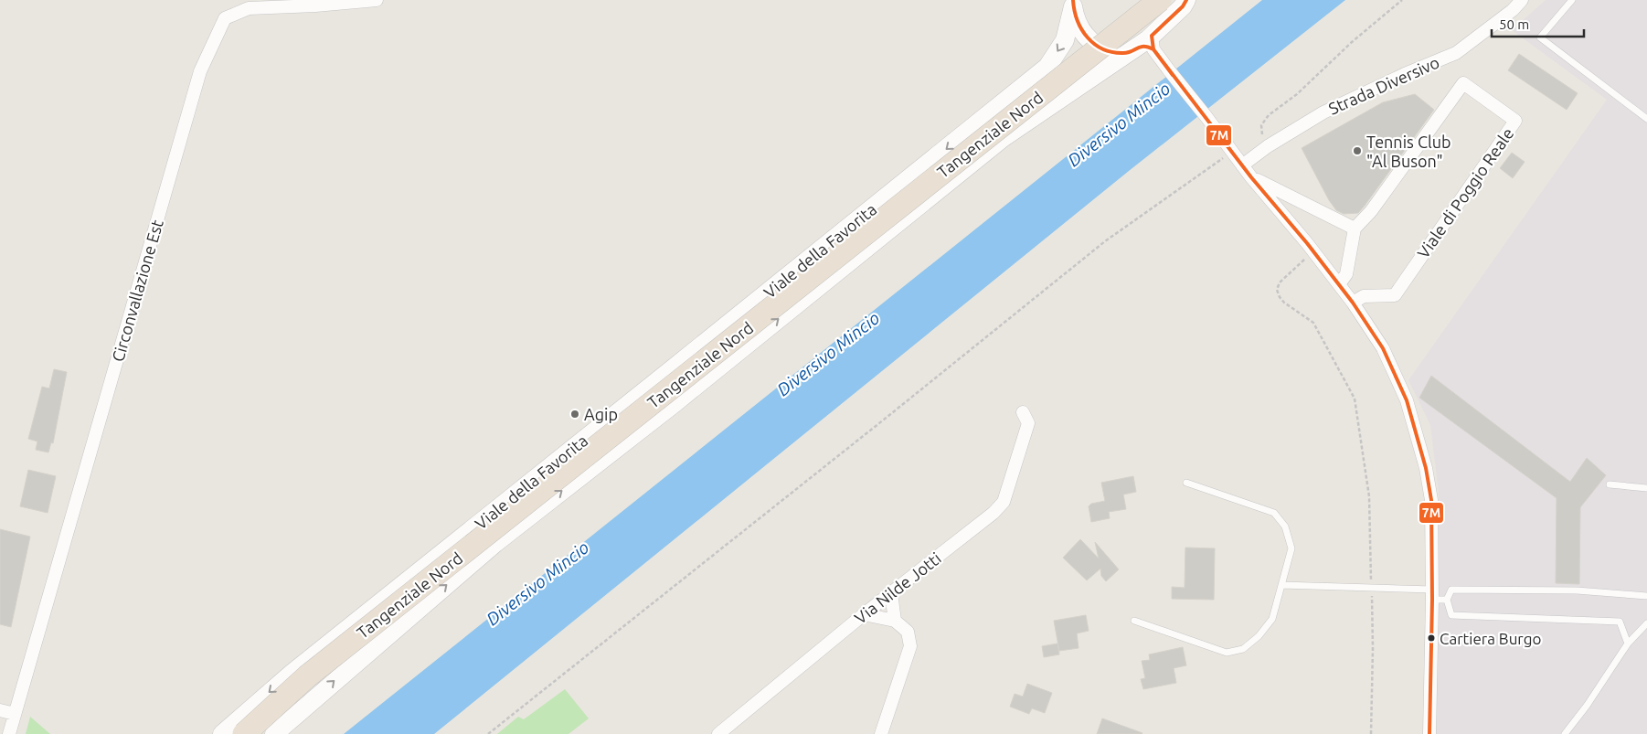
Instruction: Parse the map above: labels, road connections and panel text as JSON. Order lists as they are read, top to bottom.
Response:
{
  "streets": {
    "highway": ["Tangenziale Nord"],
    "main road": ["Viale della Favorita"],
    "street": [
      "Strada Diversivo",
      "Viale di Poggio Reale",
      "Circonvallazione Est",
      "Via Nilde Jotti"
    ]
  },
  "water": ["Diversivo Mincio"],
  "places": ["Tennis Club \"Al Buson\"", "Agip", "Cartiera Burgo"],
  "lines": ["transit line 7M"],
  "scale_bar": "50 m"
}
